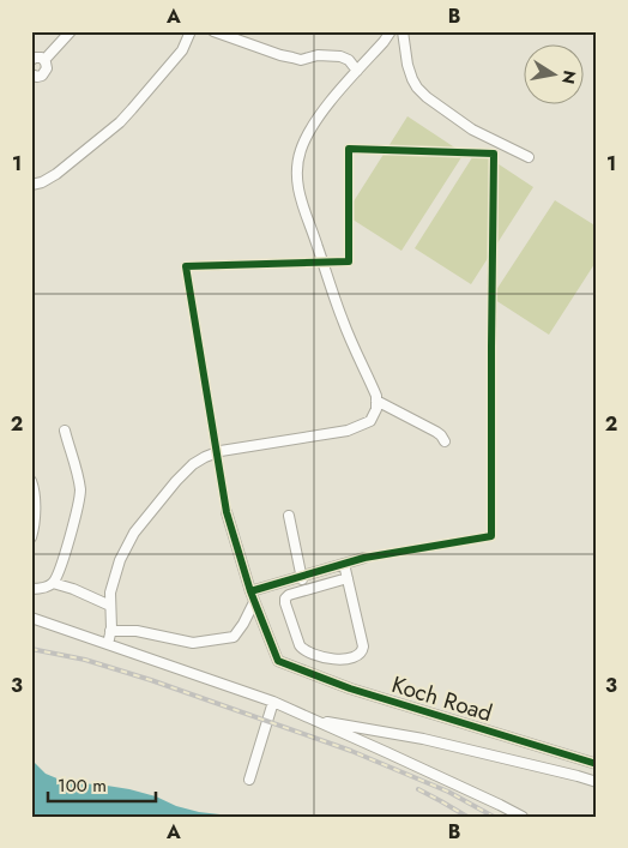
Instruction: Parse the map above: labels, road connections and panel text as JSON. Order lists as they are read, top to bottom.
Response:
{
  "streets": {
    "street": ["Koch Road"]
  },
  "scale_bar": "100 m",
  "north": "right",
  "grid": {
    "columns": ["A", "B"],
    "rows": ["1", "2", "3"]
  }
}
